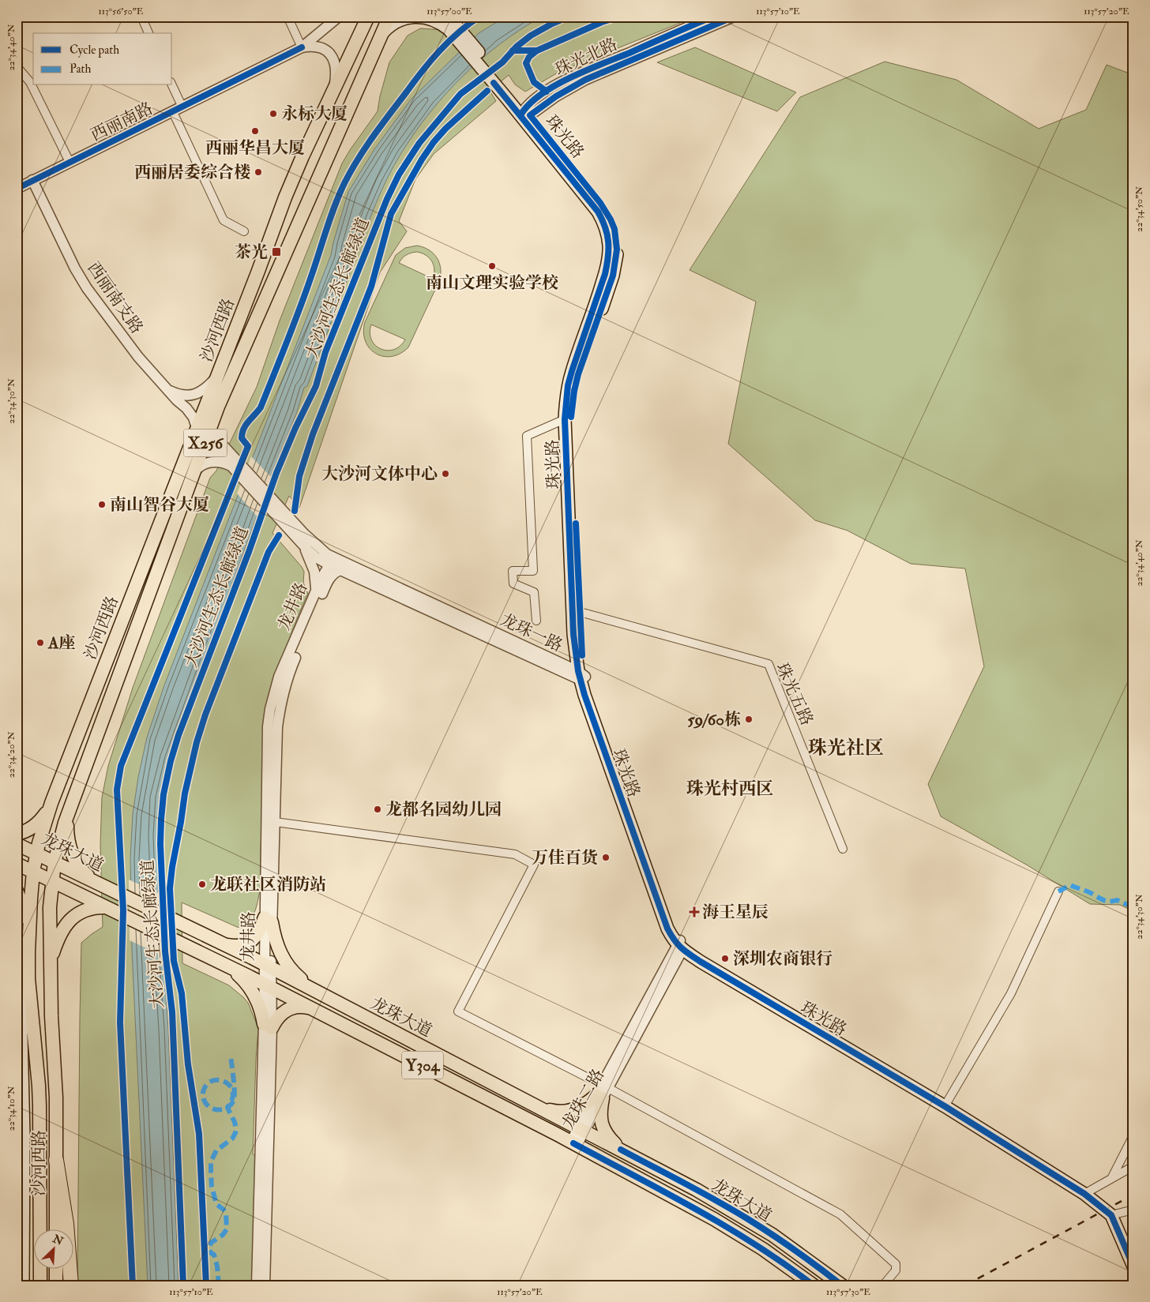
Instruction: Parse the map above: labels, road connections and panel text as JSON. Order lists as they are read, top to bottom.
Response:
{
  "streets": {
    "main road": [
      "珠光路",
      "沙河西路",
      "X256",
      "龙珠大道",
      "Y304"
    ],
    "street": [
      "珠光北路",
      "西丽南路",
      "西丽南支路",
      "龙井路",
      "龙珠一路",
      "珠光五路",
      "龙珠二路"
    ],
    "cycle path": ["大沙河生态长廊绿道"]
  },
  "crossings": [
    ["珠光北路", "珠光路"],
    ["西丽南路", "西丽南支路"],
    ["西丽南路", "沙河西路"],
    ["珠光路", "沙河西路"],
    ["珠光路", "龙珠一路"],
    ["珠光路", "珠光五路"],
    ["珠光路", "龙珠二路"],
    ["西丽南支路", "沙河西路"],
    ["西丽南支路", "龙珠一路"],
    ["沙河西路", "X256"],
    ["沙河西路", "龙珠一路"],
    ["沙河西路", "龙珠大道"],
    ["龙井路", "龙珠一路"],
    ["龙井路", "龙珠大道"],
    ["龙珠大道", "龙珠二路"]
  ],
  "districts": ["珠光社区", "珠光村西区"],
  "places": {
    "other": [
      "永标大厦",
      "西丽华昌大厦",
      "西丽居委综合楼",
      "南山文理实验学校",
      "大沙河文体中心",
      "南山智谷大厦",
      "A座",
      "59/60栋",
      "龙都名园幼儿园",
      "万佳百货",
      "龙联社区消防站",
      "深圳农商银行"
    ],
    "transit": ["茶光"],
    "health": ["海王星辰"]
  },
  "legend": ["Cycle path", "Path"],
  "north": "top right",
  "coordinates": [
    "113°56'50\"E",
    "113°57'00\"E",
    "113°57'10\"E",
    "113°57'20\"E",
    "22°34'40\"N",
    "22°34'50\"N",
    "22°34'30\"N",
    "22°34'20\"N",
    "22°34'10\"N",
    "113°57'30\"E"
  ]
}
